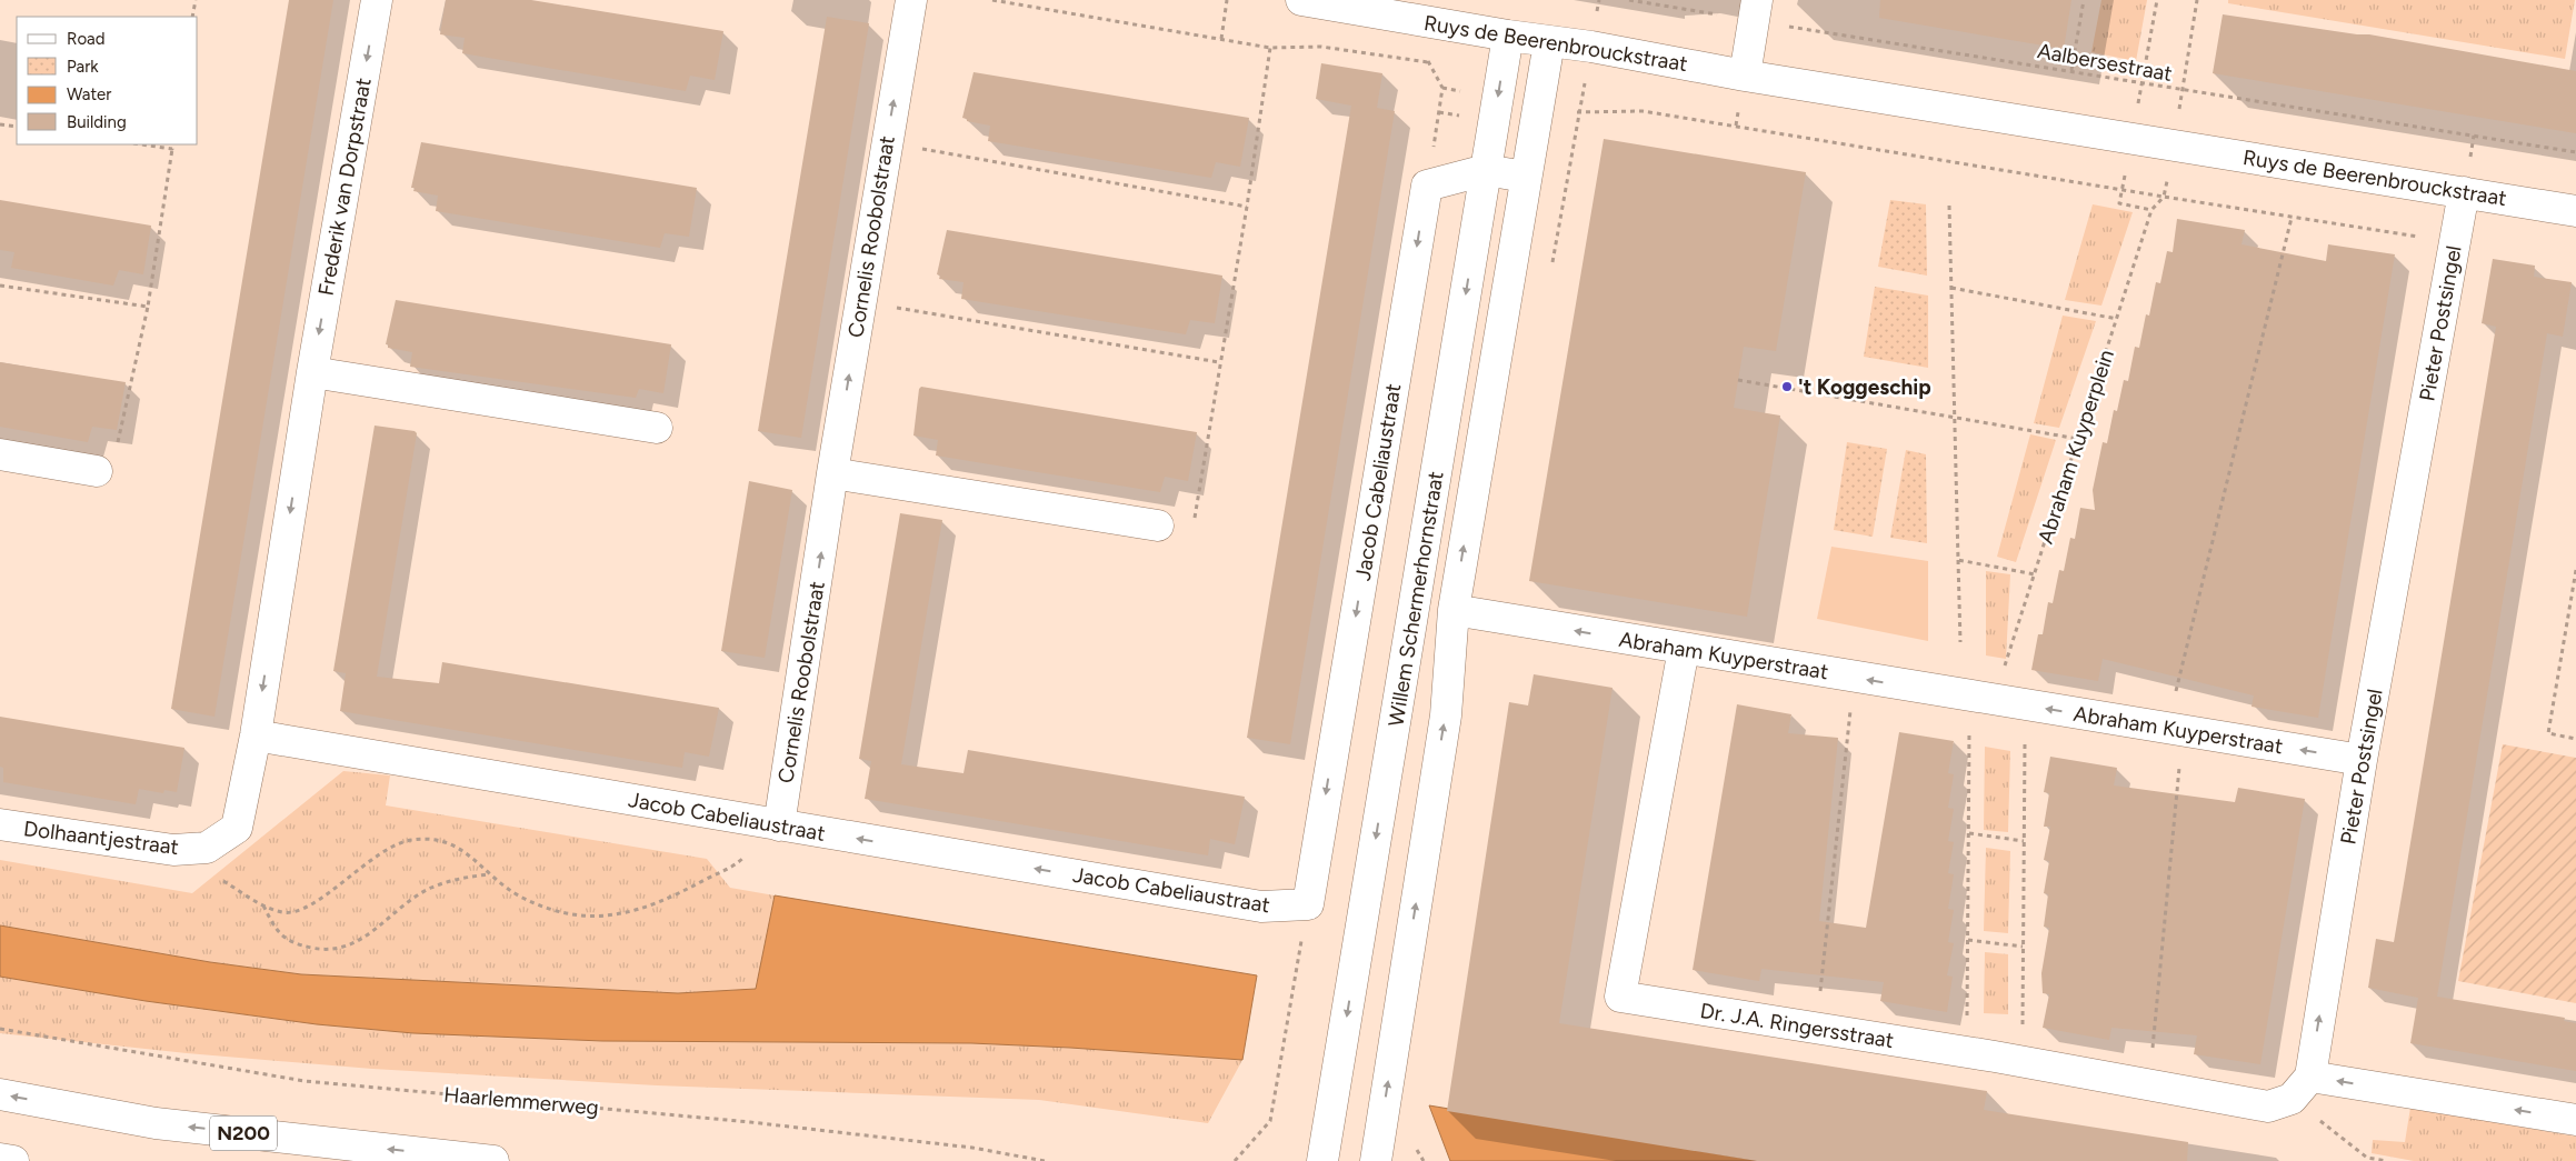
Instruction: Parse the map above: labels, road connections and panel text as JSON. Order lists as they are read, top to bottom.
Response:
{
  "streets": {
    "street": [
      "Ruys de Beerenbrouckstraat",
      "Frederik van Dorpstraat",
      "Cornelis Roobolstraat",
      "Pieter Postsingel",
      "Jacob Cabeliaustraat",
      "Willem Schermerhornstraat",
      "Abraham Kuyperstraat",
      "Dolhaantjestraat",
      "Dr. J.A. Ringersstraat",
      "N200"
    ],
    "path": ["Aalbersestraat", "Abraham Kuyperplein", "Haarlemmerweg"]
  },
  "crossings": [
    ["Ruys de Beerenbrouckstraat", "Pieter Postsingel"],
    ["Ruys de Beerenbrouckstraat", "Willem Schermerhornstraat"],
    ["Frederik van Dorpstraat", "Jacob Cabeliaustraat"],
    ["Frederik van Dorpstraat", "Dolhaantjestraat"],
    ["Cornelis Roobolstraat", "Jacob Cabeliaustraat"],
    ["Pieter Postsingel", "Abraham Kuyperstraat"],
    ["Pieter Postsingel", "Dr. J.A. Ringersstraat"],
    ["Abraham Kuyperplein", "Abraham Kuyperstraat"],
    ["Jacob Cabeliaustraat", "Dolhaantjestraat"],
    ["Willem Schermerhornstraat", "Abraham Kuyperstraat"],
    ["Abraham Kuyperstraat", "Dr. J.A. Ringersstraat"]
  ],
  "one_way": [
    "Frederik van Dorpstraat",
    "Cornelis Roobolstraat",
    "Pieter Postsingel",
    "Abraham Kuyperstraat"
  ],
  "places": ["'t Koggeschip"],
  "legend": [
    "Road",
    "Park",
    "Water",
    "Building"
  ]
}
